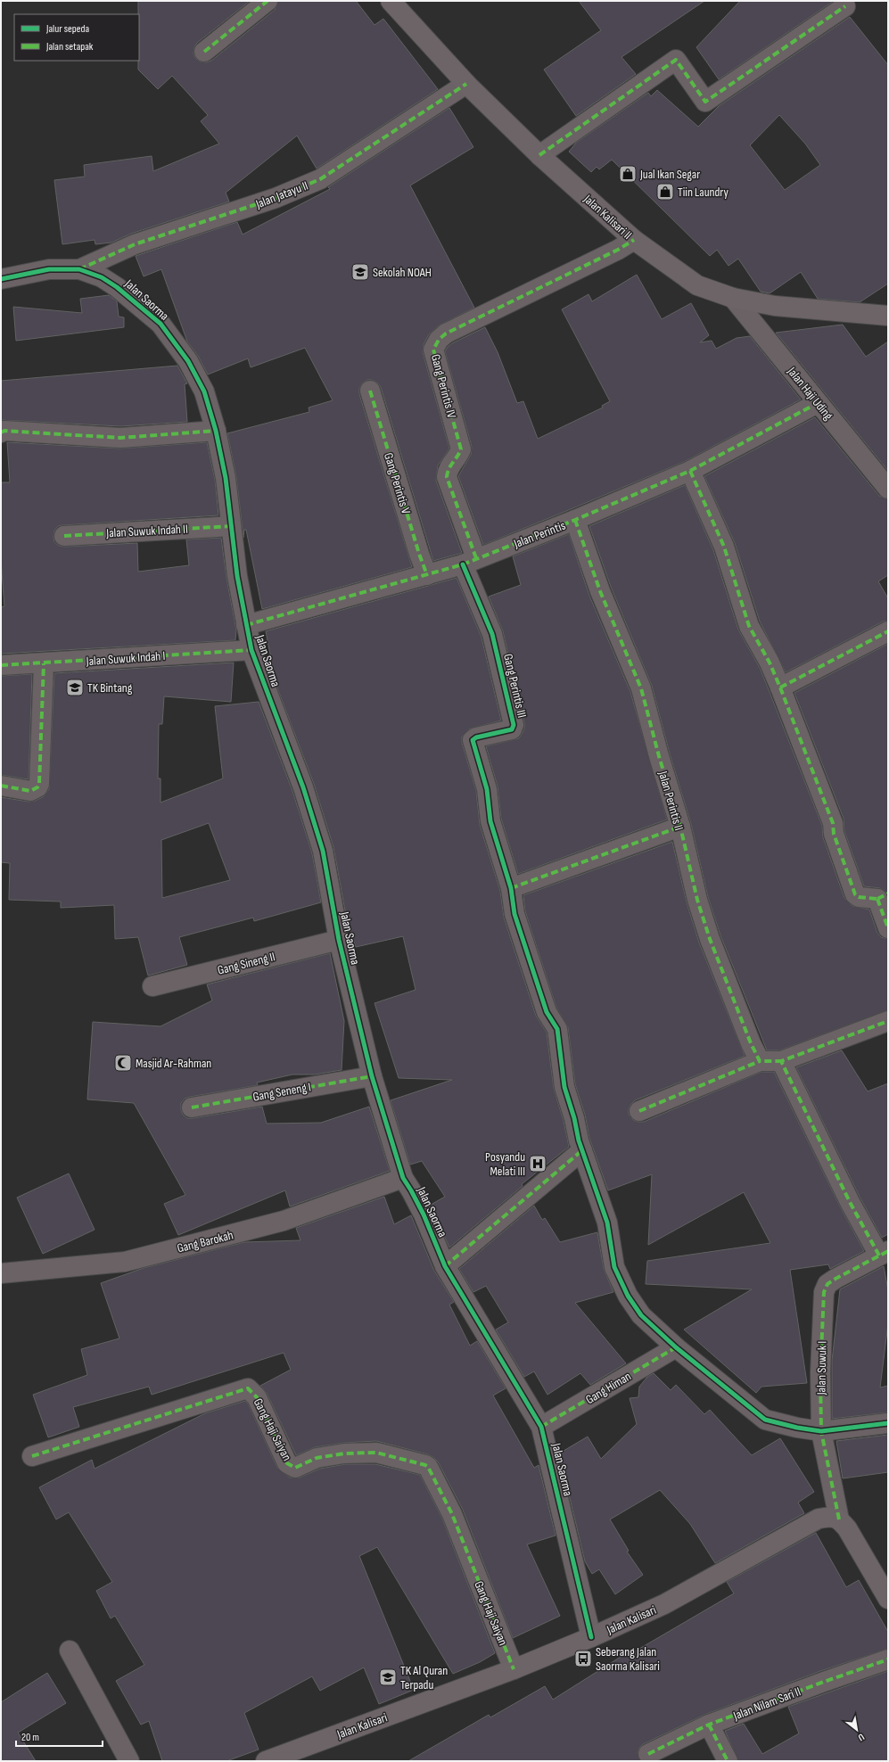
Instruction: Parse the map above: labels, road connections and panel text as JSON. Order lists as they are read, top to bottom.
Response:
{
  "streets": {
    "street": [
      "Jalan Jatayu II",
      "Jalan Kalisari II",
      "Jalan Saorma",
      "Gang Perintis IV",
      "Jalan Haji Uding",
      "Gang Perintis V",
      "Jalan Suwuk Indah II",
      "Jalan Perintis",
      "Jalan Suwuk Indah I",
      "Gang Perintis III",
      "Jalan Perintis II",
      "Gang Sineng II",
      "Gang Seneng I",
      "Gang Barokah",
      "Jalan Suwuk I",
      "Gang Himan",
      "Gang Haji Saiyan",
      "Jalan Kalisari",
      "Jalan Nilam Sari II"
    ]
  },
  "crossings": [
    ["Jalan Jatayu II", "Jalan Kalisari II"],
    ["Jalan Jatayu II", "Jalan Saorma"],
    ["Jalan Kalisari II", "Gang Perintis IV"],
    ["Jalan Kalisari II", "Jalan Haji Uding"],
    ["Jalan Saorma", "Jalan Suwuk Indah II"],
    ["Jalan Saorma", "Jalan Perintis"],
    ["Jalan Saorma", "Jalan Suwuk Indah I"],
    ["Jalan Saorma", "Gang Sineng II"],
    ["Jalan Saorma", "Gang Seneng I"],
    ["Jalan Saorma", "Gang Barokah"],
    ["Jalan Saorma", "Gang Himan"],
    ["Jalan Saorma", "Jalan Kalisari"],
    ["Gang Perintis IV", "Jalan Perintis"],
    ["Gang Perintis IV", "Gang Perintis III"],
    ["Jalan Haji Uding", "Jalan Perintis"],
    ["Gang Perintis V", "Jalan Perintis"],
    ["Jalan Perintis", "Gang Perintis III"],
    ["Jalan Perintis", "Jalan Perintis II"],
    ["Jalan Suwuk I", "Jalan Kalisari"],
    ["Gang Haji Saiyan", "Jalan Kalisari"]
  ],
  "places": {
    "shop": ["Jual Ikan Segar", "Tiin Laundry"],
    "school or university": ["Sekolah NOAH", "TK Bintang", "TK Al Quran Terpadu"],
    "mosque": ["Masjid Ar-Rahman"],
    "hospital": ["Posyandu Melati III"],
    "bus stop": ["Seberang Jalan Saorma Kalisari"]
  },
  "legend": ["Jalur sepeda", "Jalan setapak"],
  "scale_bar": "20 m",
  "north": "bottom right"
}
